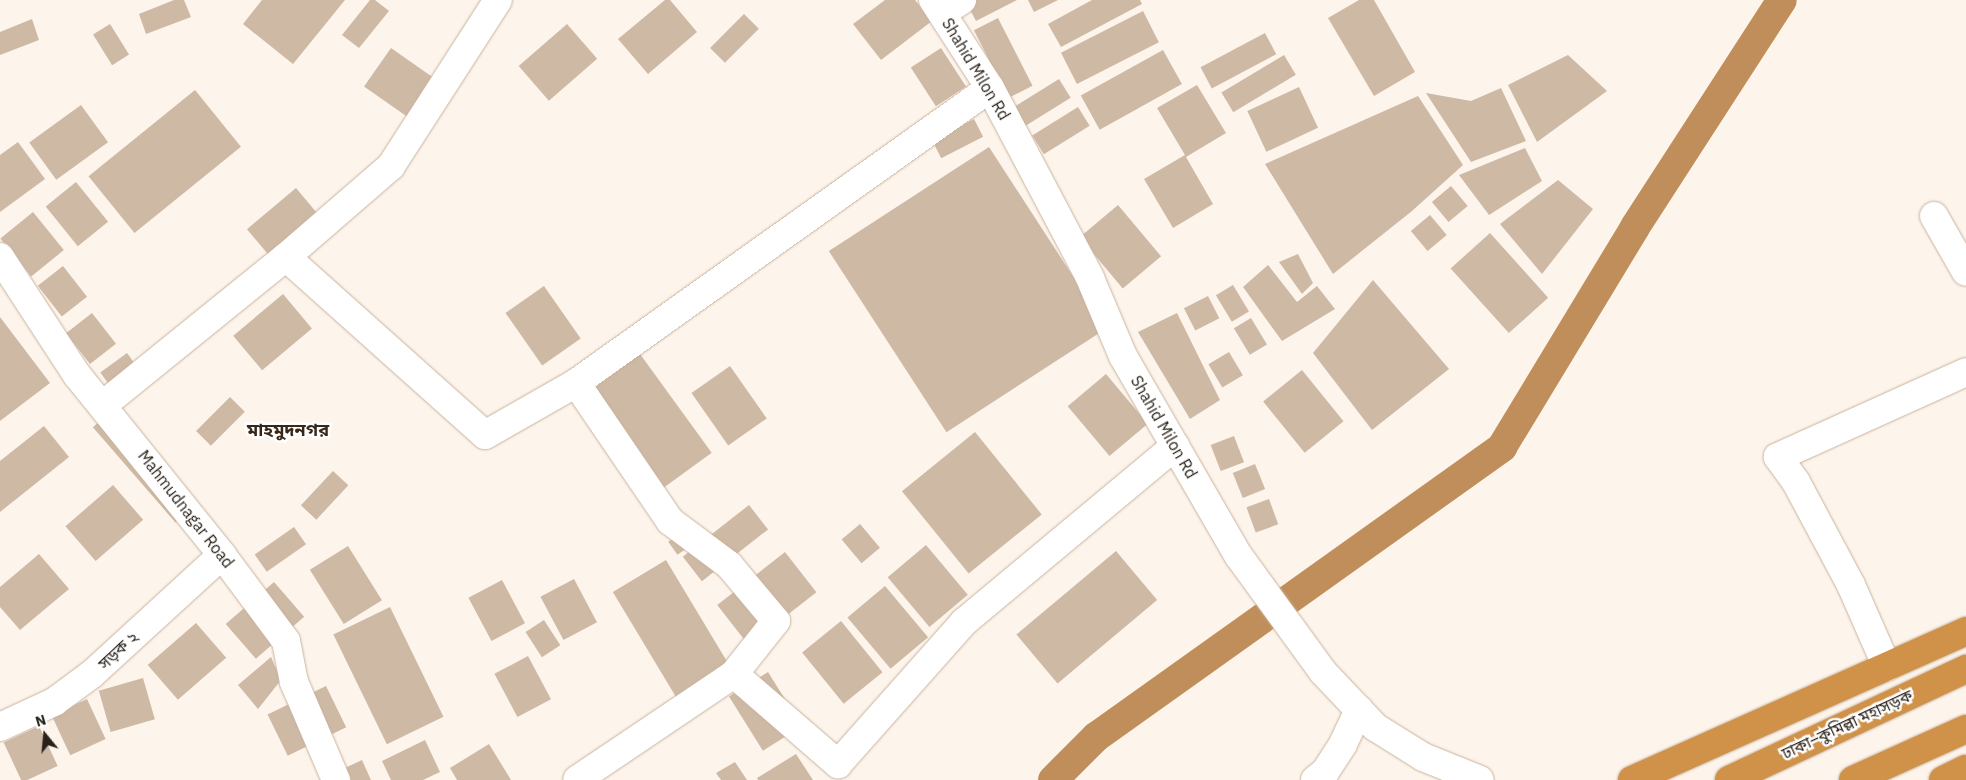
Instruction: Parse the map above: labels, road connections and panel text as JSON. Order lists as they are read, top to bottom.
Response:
{
  "streets": {
    "highway": ["ঢাকা–কুমিল্লা মহাসড়ক"],
    "street": ["Shahid Milon Rd", "Mahmudnagar Road", "সড়ক ২"]
  },
  "crossings": [
    ["Mahmudnagar Road", "সড়ক ২"]
  ],
  "districts": ["মাহমুদনগর"],
  "north": "top"
}
